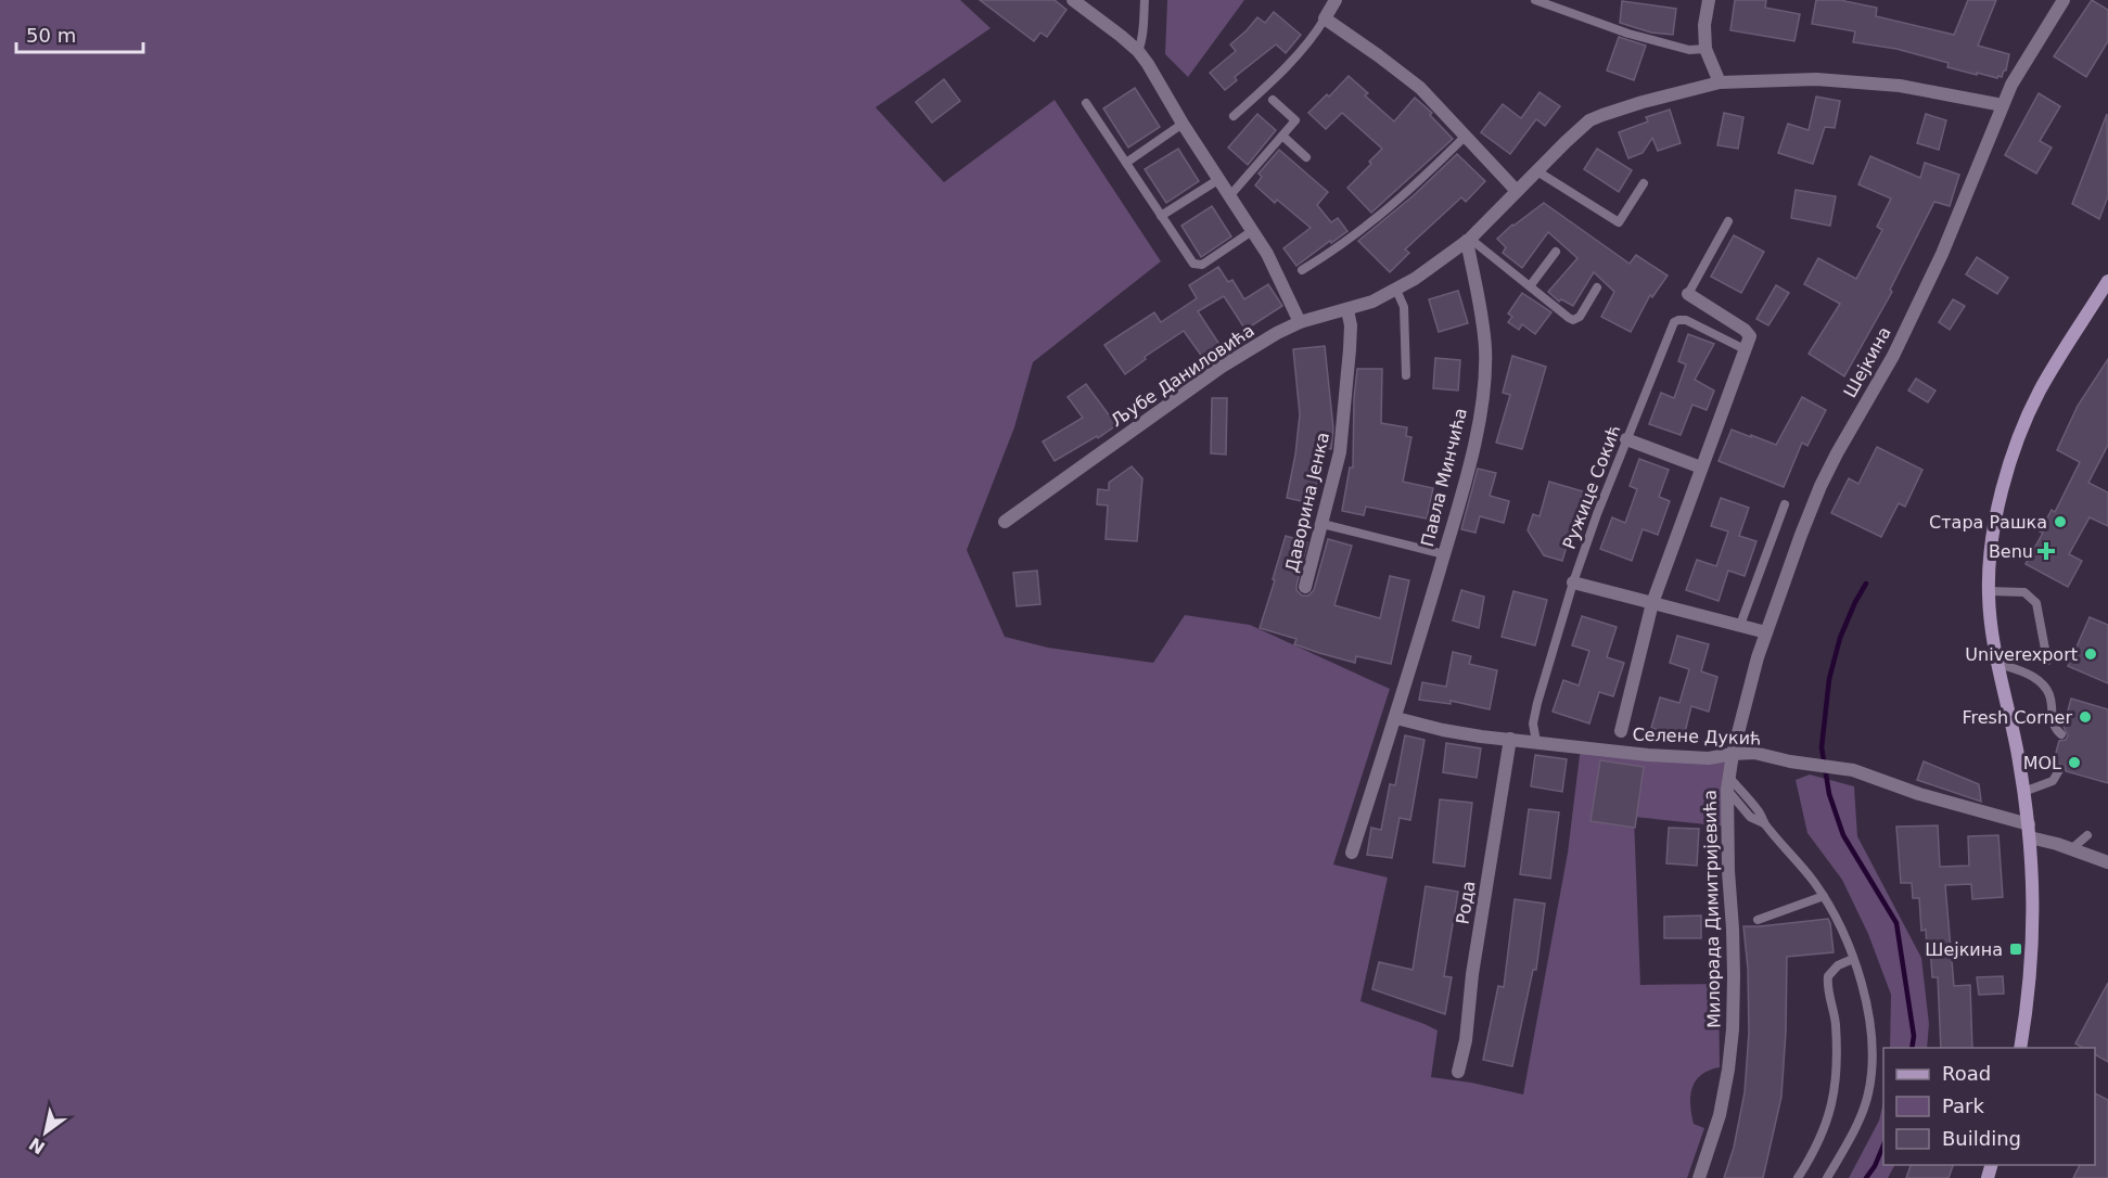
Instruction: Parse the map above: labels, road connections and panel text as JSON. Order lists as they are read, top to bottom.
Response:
{
  "streets": {
    "street": [
      "Шејкина",
      "Љубе Даниловића",
      "Павла Минчића",
      "Даворина Јенка",
      "Селене Дукић",
      "Рода",
      "Милорада Димитријевића"
    ],
    "lane": ["Ружице Сокић"]
  },
  "crossings": [
    ["Шејкина", "Љубе Даниловића"],
    ["Шејкина", "Селене Дукић"],
    ["Шејкина", "Милорада Димитријевића"],
    ["Љубе Даниловића", "Павла Минчића"],
    ["Љубе Даниловића", "Даворина Јенка"],
    ["Павла Минчића", "Селене Дукић"],
    ["Ружице Сокић", "Селене Дукић"],
    ["Селене Дукић", "Рода"],
    ["Селене Дукић", "Милорада Димитријевића"]
  ],
  "places": {
    "other": [
      "Стара Рашка",
      "Univerexport",
      "Fresh Corner",
      "MOL"
    ],
    "health": ["Benu"],
    "transit": ["Шејкина"]
  },
  "legend": ["Road", "Park", "Building"],
  "scale_bar": "50 m",
  "north": "bottom left"
}
